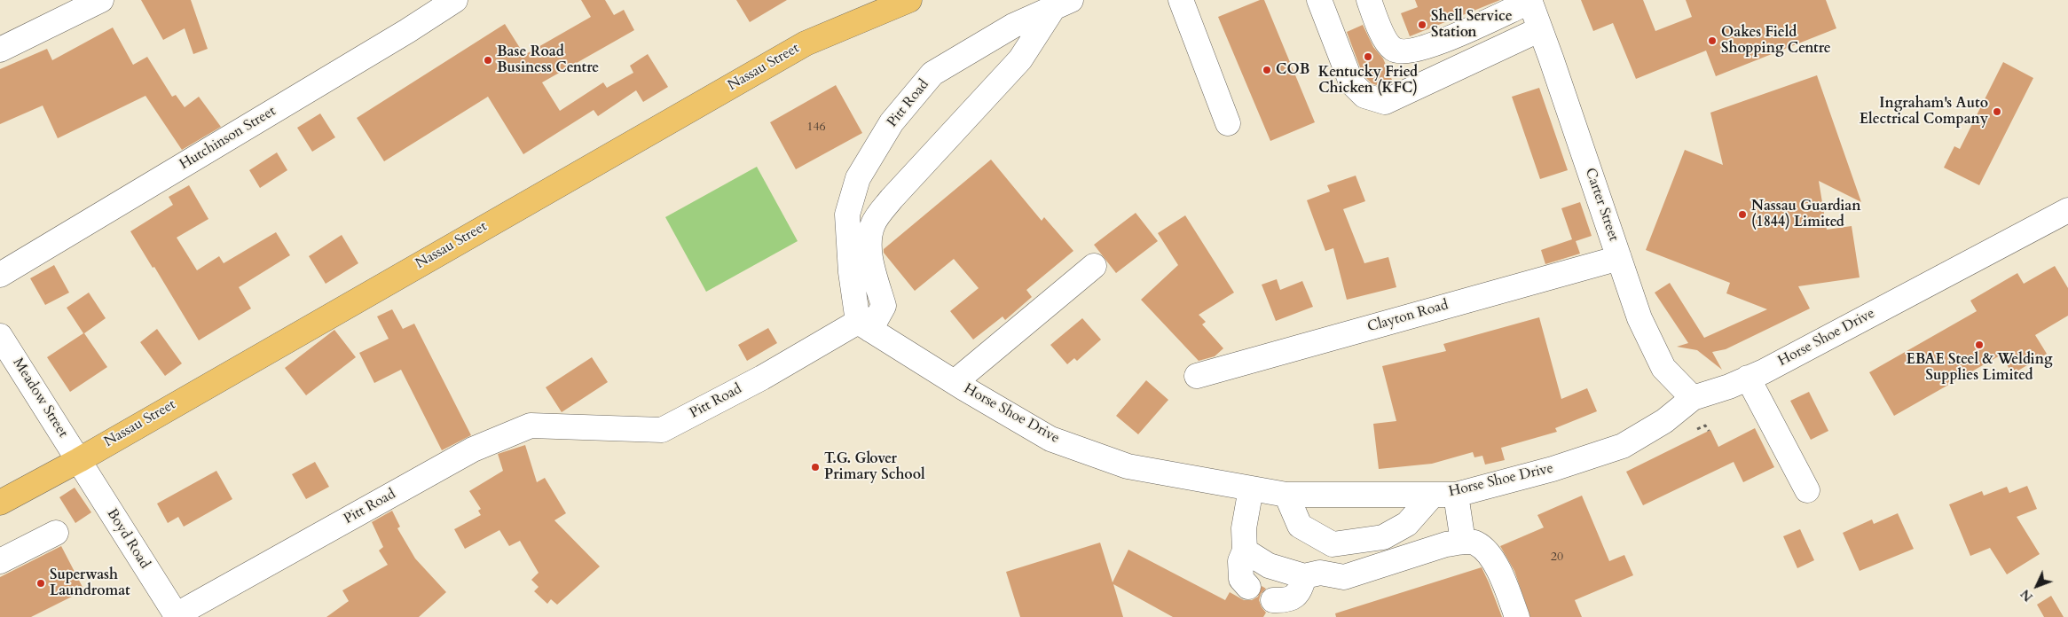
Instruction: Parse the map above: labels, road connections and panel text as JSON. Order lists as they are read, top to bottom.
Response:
{
  "streets": {
    "main road": ["Nassau Street"],
    "street": [
      "Pitt Road",
      "Hutchinson Street",
      "Carter Street",
      "Clayton Road",
      "Horse Shoe Drive",
      "Meadow Street",
      "Boyd Road"
    ]
  },
  "crossings": [
    ["Nassau Street", "Meadow Street"],
    ["Nassau Street", "Boyd Road"],
    ["Pitt Road", "Horse Shoe Drive"],
    ["Pitt Road", "Boyd Road"],
    ["Carter Street", "Clayton Road"],
    ["Carter Street", "Horse Shoe Drive"],
    ["Meadow Street", "Boyd Road"]
  ],
  "places": [
    "Shell Service Station",
    "Oakes Field Shopping Centre",
    "Kentucky Fried Chicken (KFC)",
    "Base Road Business Centre",
    "COB",
    "Ingraham's Auto Electrical Company",
    "Nassau Guardian (1844) Limited",
    "EBAE Steel & Welding Supplies Limited",
    "T.G. Glover Primary School",
    "Superwash Laundromat"
  ],
  "house_numbers": ["146", "20"],
  "north": "bottom left"
}
